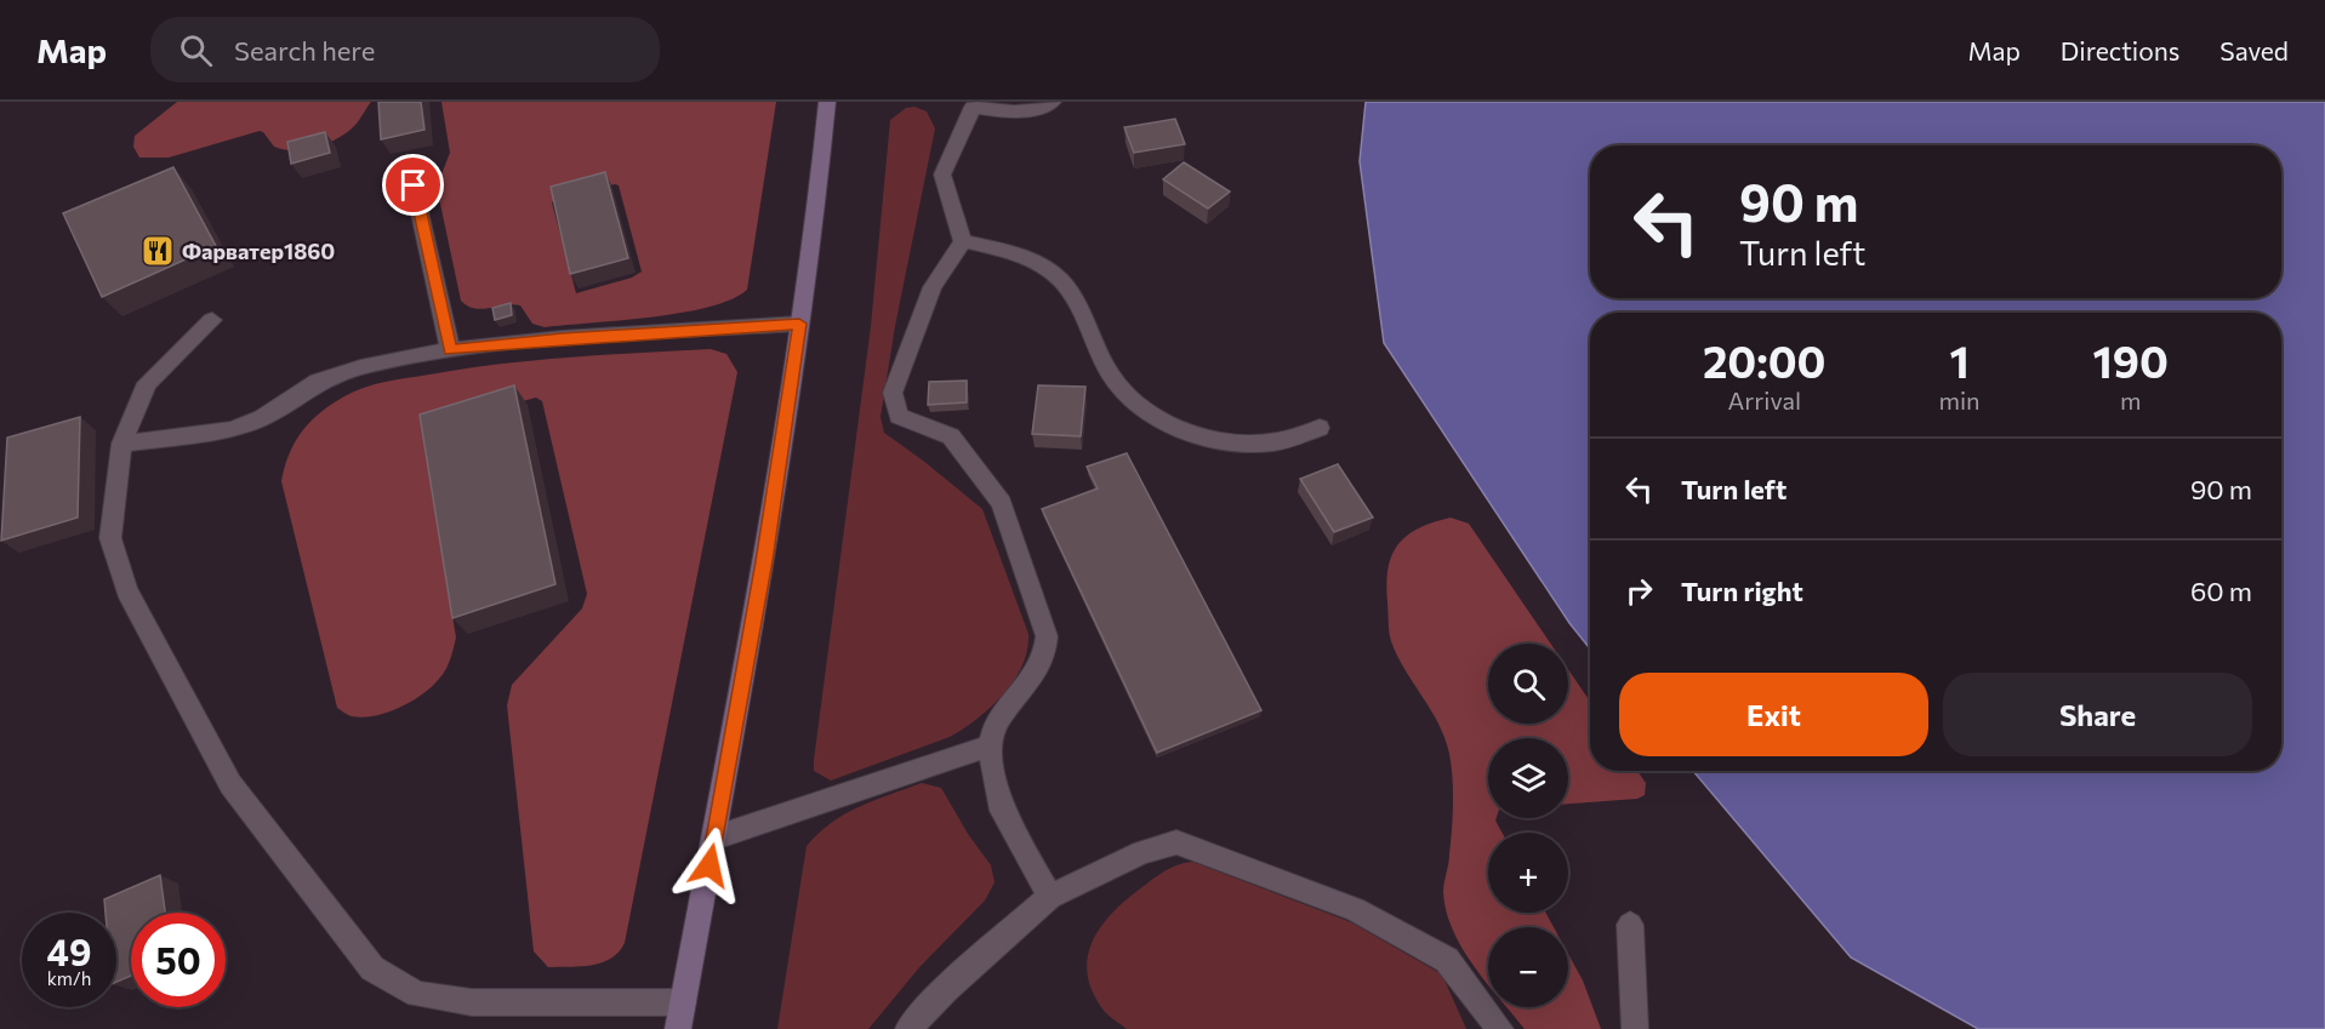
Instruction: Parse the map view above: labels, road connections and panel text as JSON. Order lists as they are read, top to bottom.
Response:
{
  "places": {
    "restaurant": ["Фарватер1860"]
  },
  "page": {
    "header": "Map",
    "search": "Search here",
    "nav": ["Map", "Directions", "Saved"],
    "turn": ["90 m", "Turn left"],
    "eta": [
      "20:00",
      "Arrival",
      "1",
      "min",
      "190",
      "m"
    ],
    "list": [
      {
        "name": "Turn left",
        "value": "90 m"
      },
      {
        "name": "Turn right",
        "value": "60 m"
      }
    ],
    "map_buttons": ["+", "−"],
    "buttons": ["Exit", "Share"],
    "speed": "49 km/h",
    "limit": "50"
  }
}
